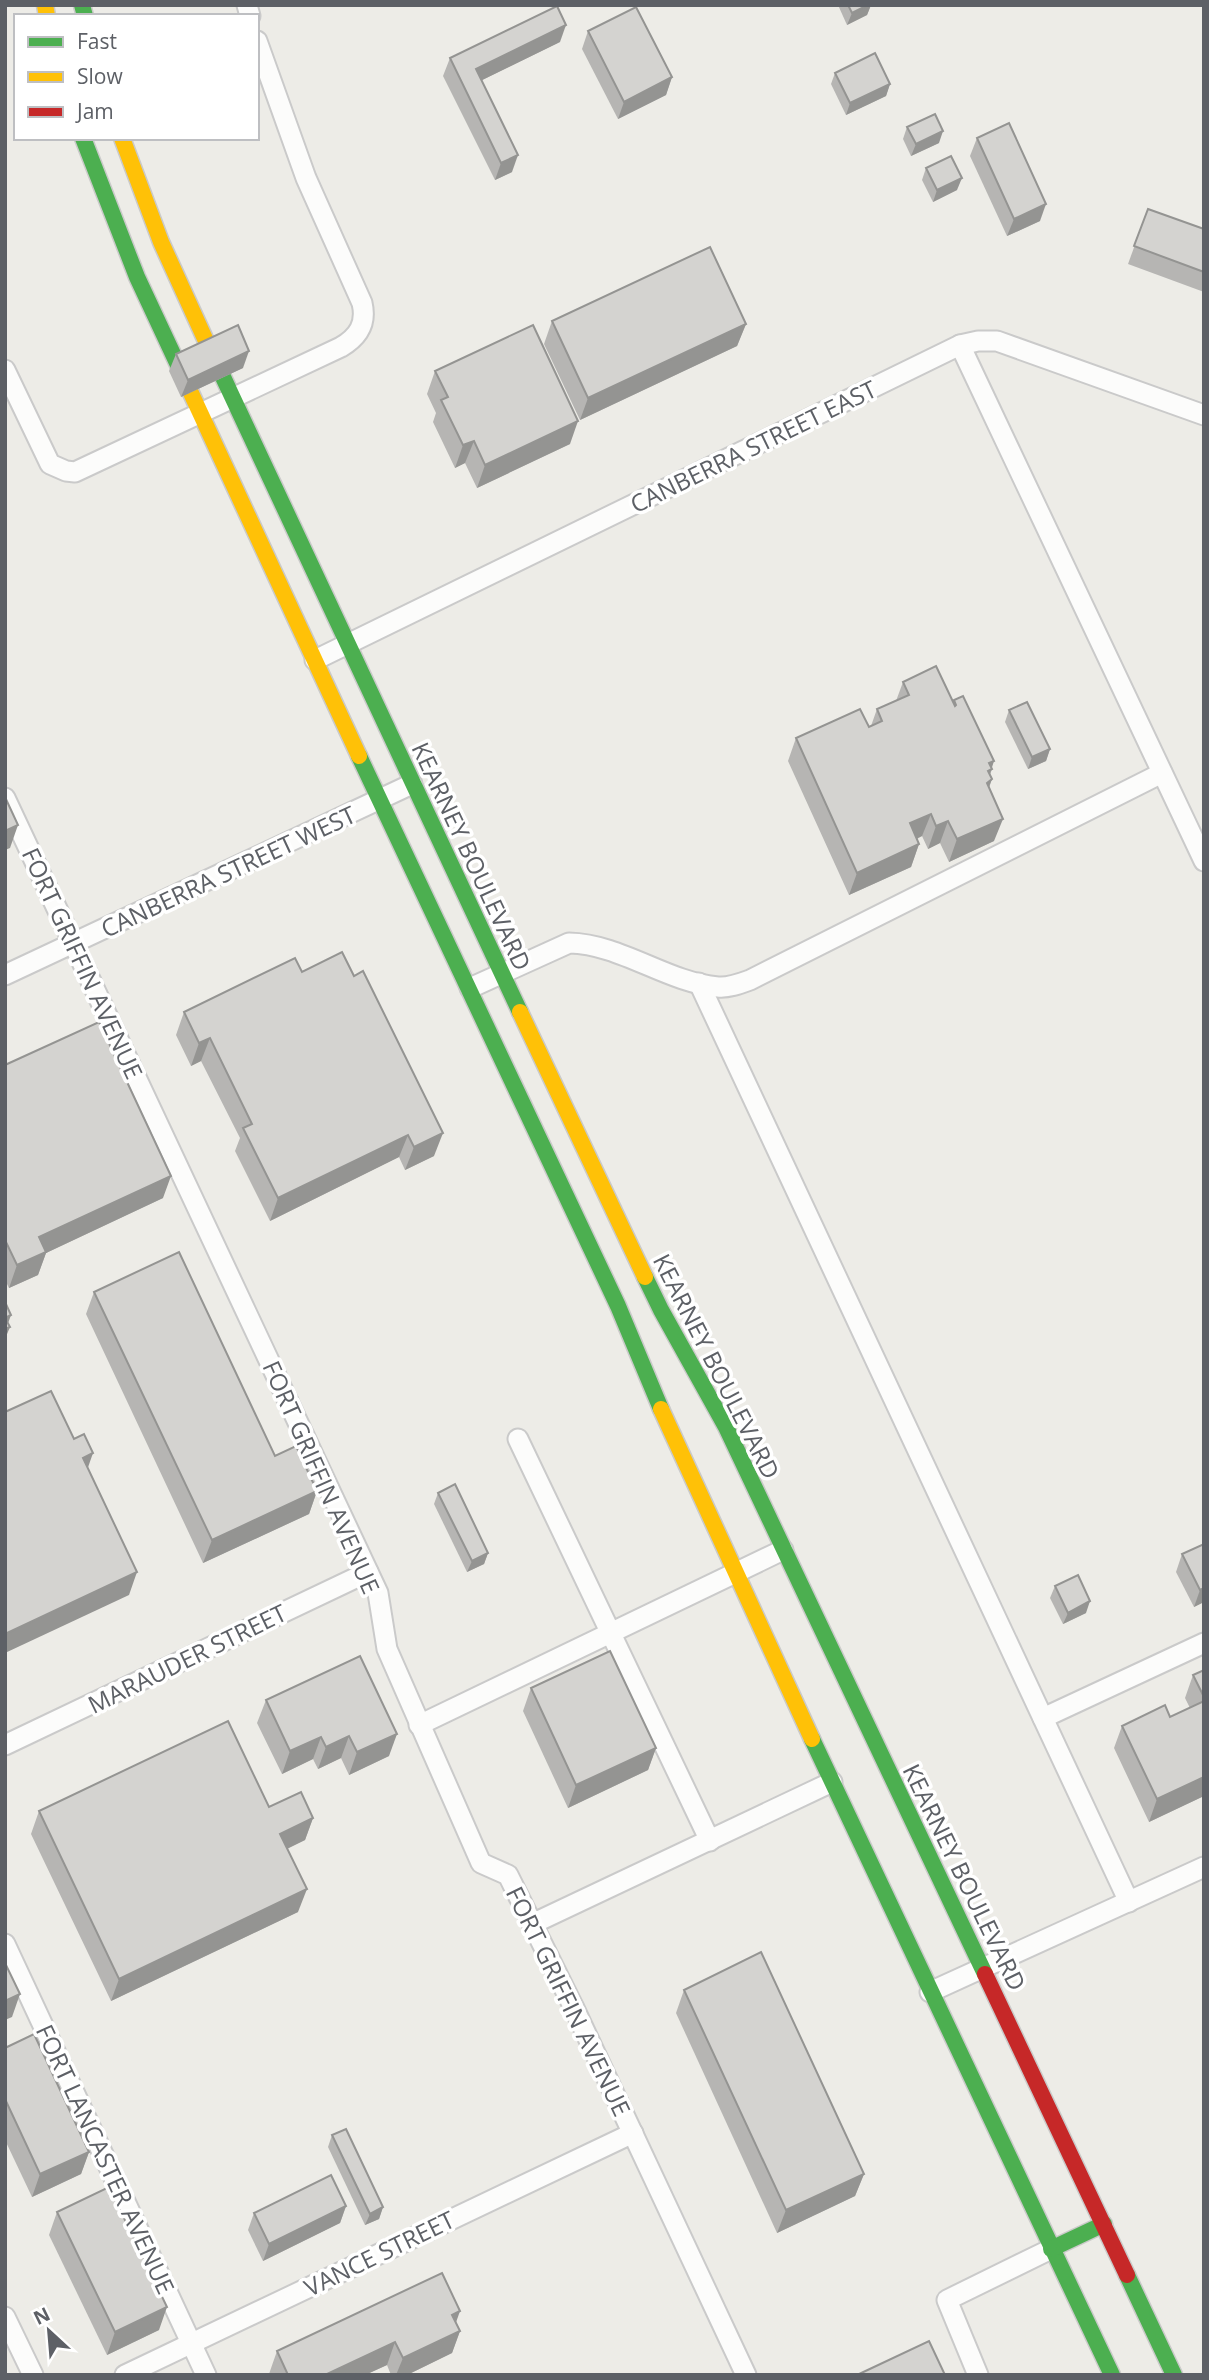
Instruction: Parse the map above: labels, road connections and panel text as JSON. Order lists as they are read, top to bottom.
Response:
{
  "streets": {
    "street": [
      "CANBERRA STREET EAST",
      "KEARNEY BOULEVARD",
      "CANBERRA STREET WEST",
      "FORT GRIFFIN AVENUE",
      "MARAUDER STREET",
      "FORT LANCASTER AVENUE",
      "VANCE STREET"
    ]
  },
  "crossings": [
    ["CANBERRA STREET EAST", "KEARNEY BOULEVARD"],
    ["KEARNEY BOULEVARD", "CANBERRA STREET WEST"],
    ["CANBERRA STREET WEST", "FORT GRIFFIN AVENUE"],
    ["FORT GRIFFIN AVENUE", "MARAUDER STREET"],
    ["FORT GRIFFIN AVENUE", "VANCE STREET"],
    ["FORT LANCASTER AVENUE", "VANCE STREET"]
  ],
  "legend": ["Fast", "Slow", "Jam"],
  "north": "top left"
}
